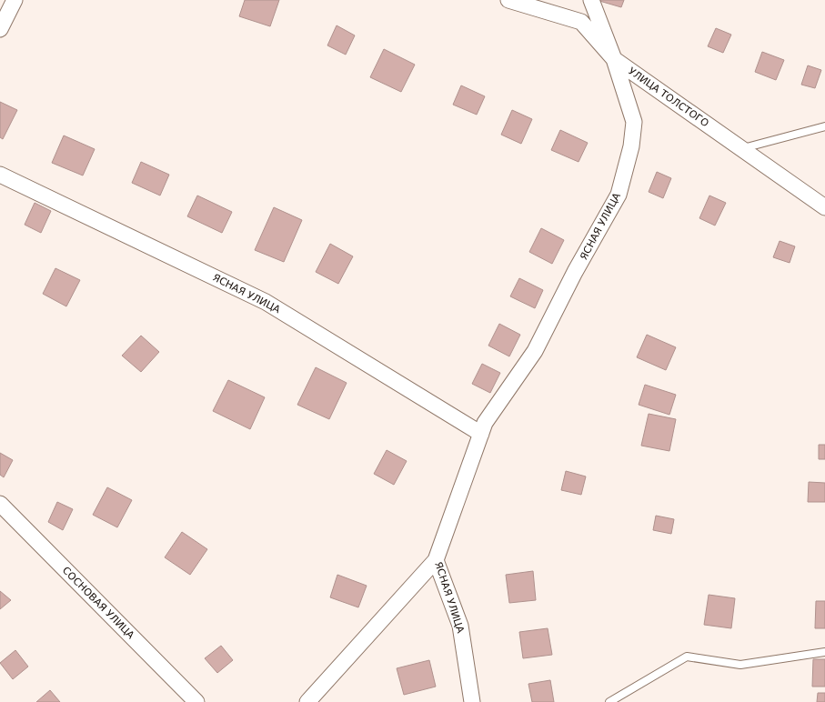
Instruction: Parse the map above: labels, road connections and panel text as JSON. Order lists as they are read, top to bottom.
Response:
{
  "streets": {
    "street": ["УЛИЦА ТОЛСТОГО", "ЯСНАЯ УЛИЦА", "СОСНОВАЯ УЛИЦА"]
  },
  "crossings": [
    ["УЛИЦА ТОЛСТОГО", "ЯСНАЯ УЛИЦА"]
  ]
}
